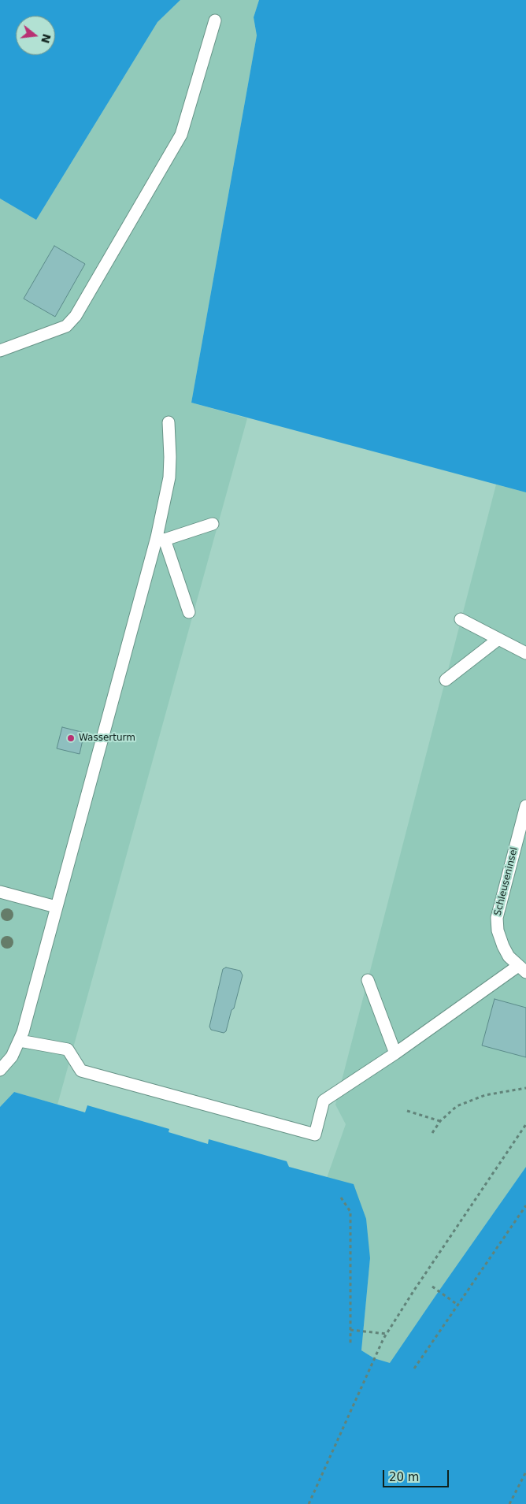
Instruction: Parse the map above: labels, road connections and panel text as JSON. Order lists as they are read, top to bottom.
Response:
{
  "streets": {
    "lane": ["Schleuseninsel"]
  },
  "places": ["Wasserturm"],
  "scale_bar": "20 m",
  "north": "right"
}
